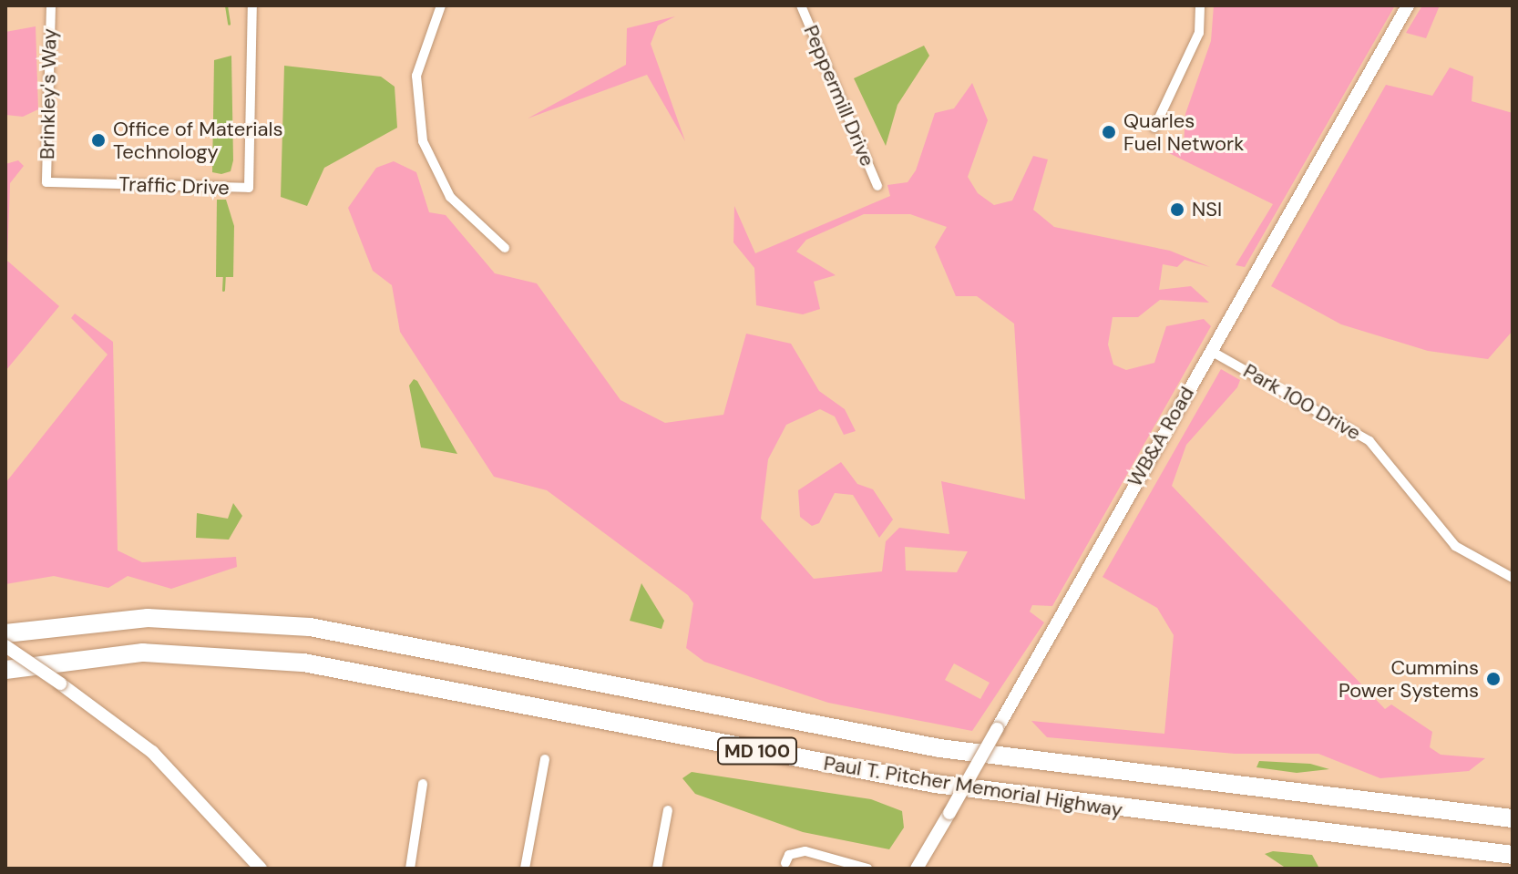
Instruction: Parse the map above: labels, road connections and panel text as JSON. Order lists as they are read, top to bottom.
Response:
{
  "streets": {
    "highway": ["MD 100", "Paul T. Pitcher Memorial Highway"],
    "street": [
      "Brinkley's Way",
      "Peppermill Drive",
      "Traffic Drive",
      "Park 100 Drive",
      "WB&A Road"
    ]
  },
  "crossings": [
    ["Brinkley's Way", "Traffic Drive"],
    ["Park 100 Drive", "WB&A Road"]
  ],
  "places": [
    "Quarles Fuel Network",
    "Office of Materials Technology",
    "NSI",
    "Cummins Power Systems"
  ]
}
